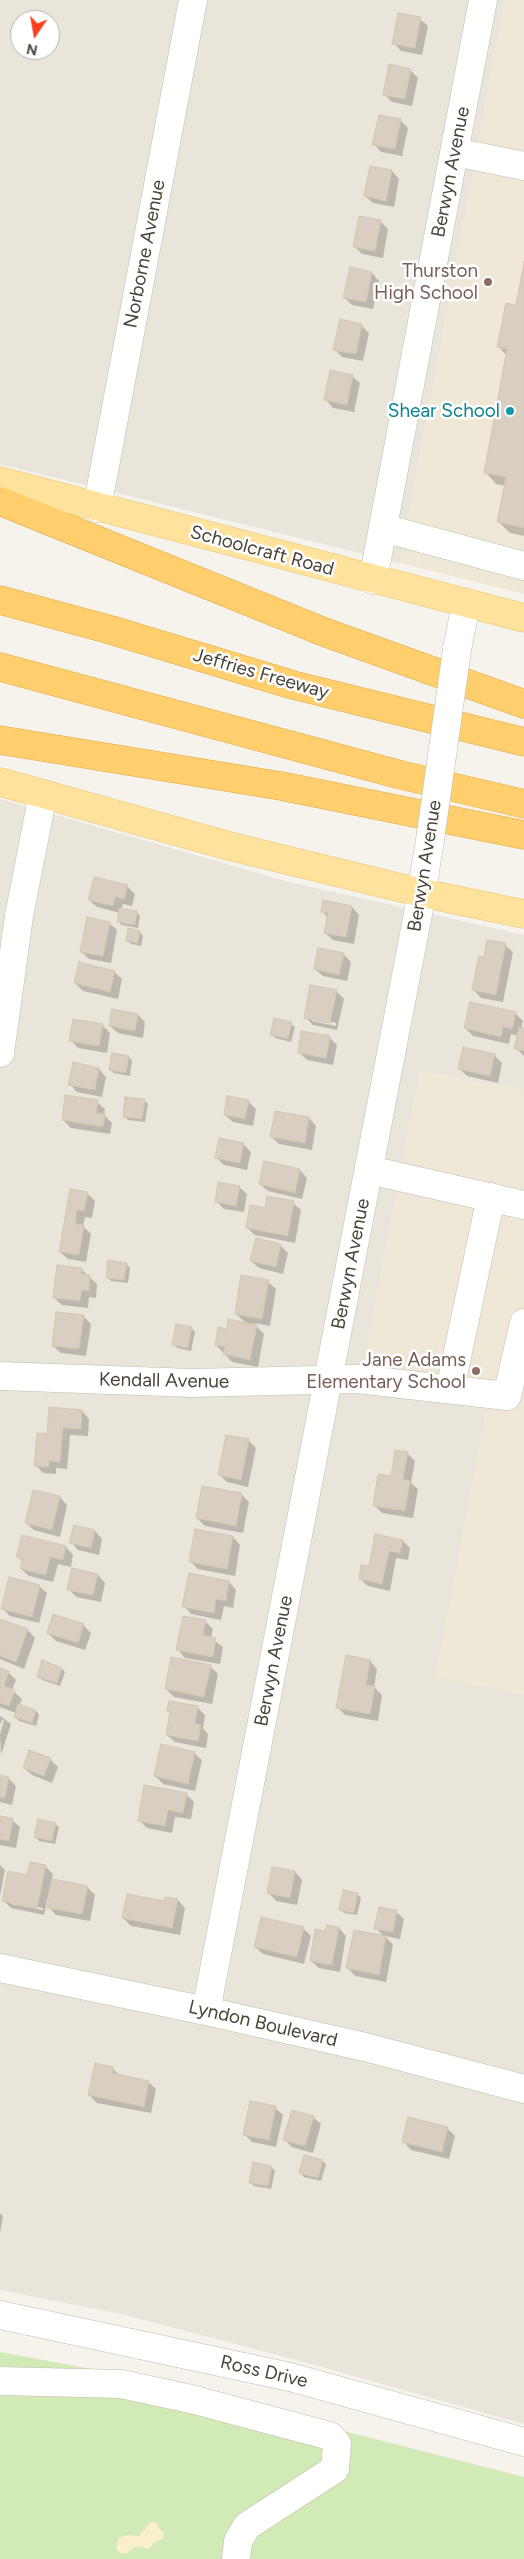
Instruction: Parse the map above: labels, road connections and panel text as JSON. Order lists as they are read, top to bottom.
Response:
{
  "streets": {
    "highway": ["Jeffries Freeway"],
    "main road": ["Schoolcraft Road"],
    "street": [
      "Berwyn Avenue",
      "Norborne Avenue",
      "Kendall Avenue",
      "Lyndon Boulevard",
      "Ross Drive"
    ]
  },
  "crossings": [
    ["Berwyn Avenue", "Schoolcraft Road"],
    ["Berwyn Avenue", "Kendall Avenue"],
    ["Berwyn Avenue", "Lyndon Boulevard"],
    ["Norborne Avenue", "Schoolcraft Road"]
  ],
  "places": ["Thurston High School", "Shear School", "Jane Adams Elementary School"],
  "north": "bottom"
}
